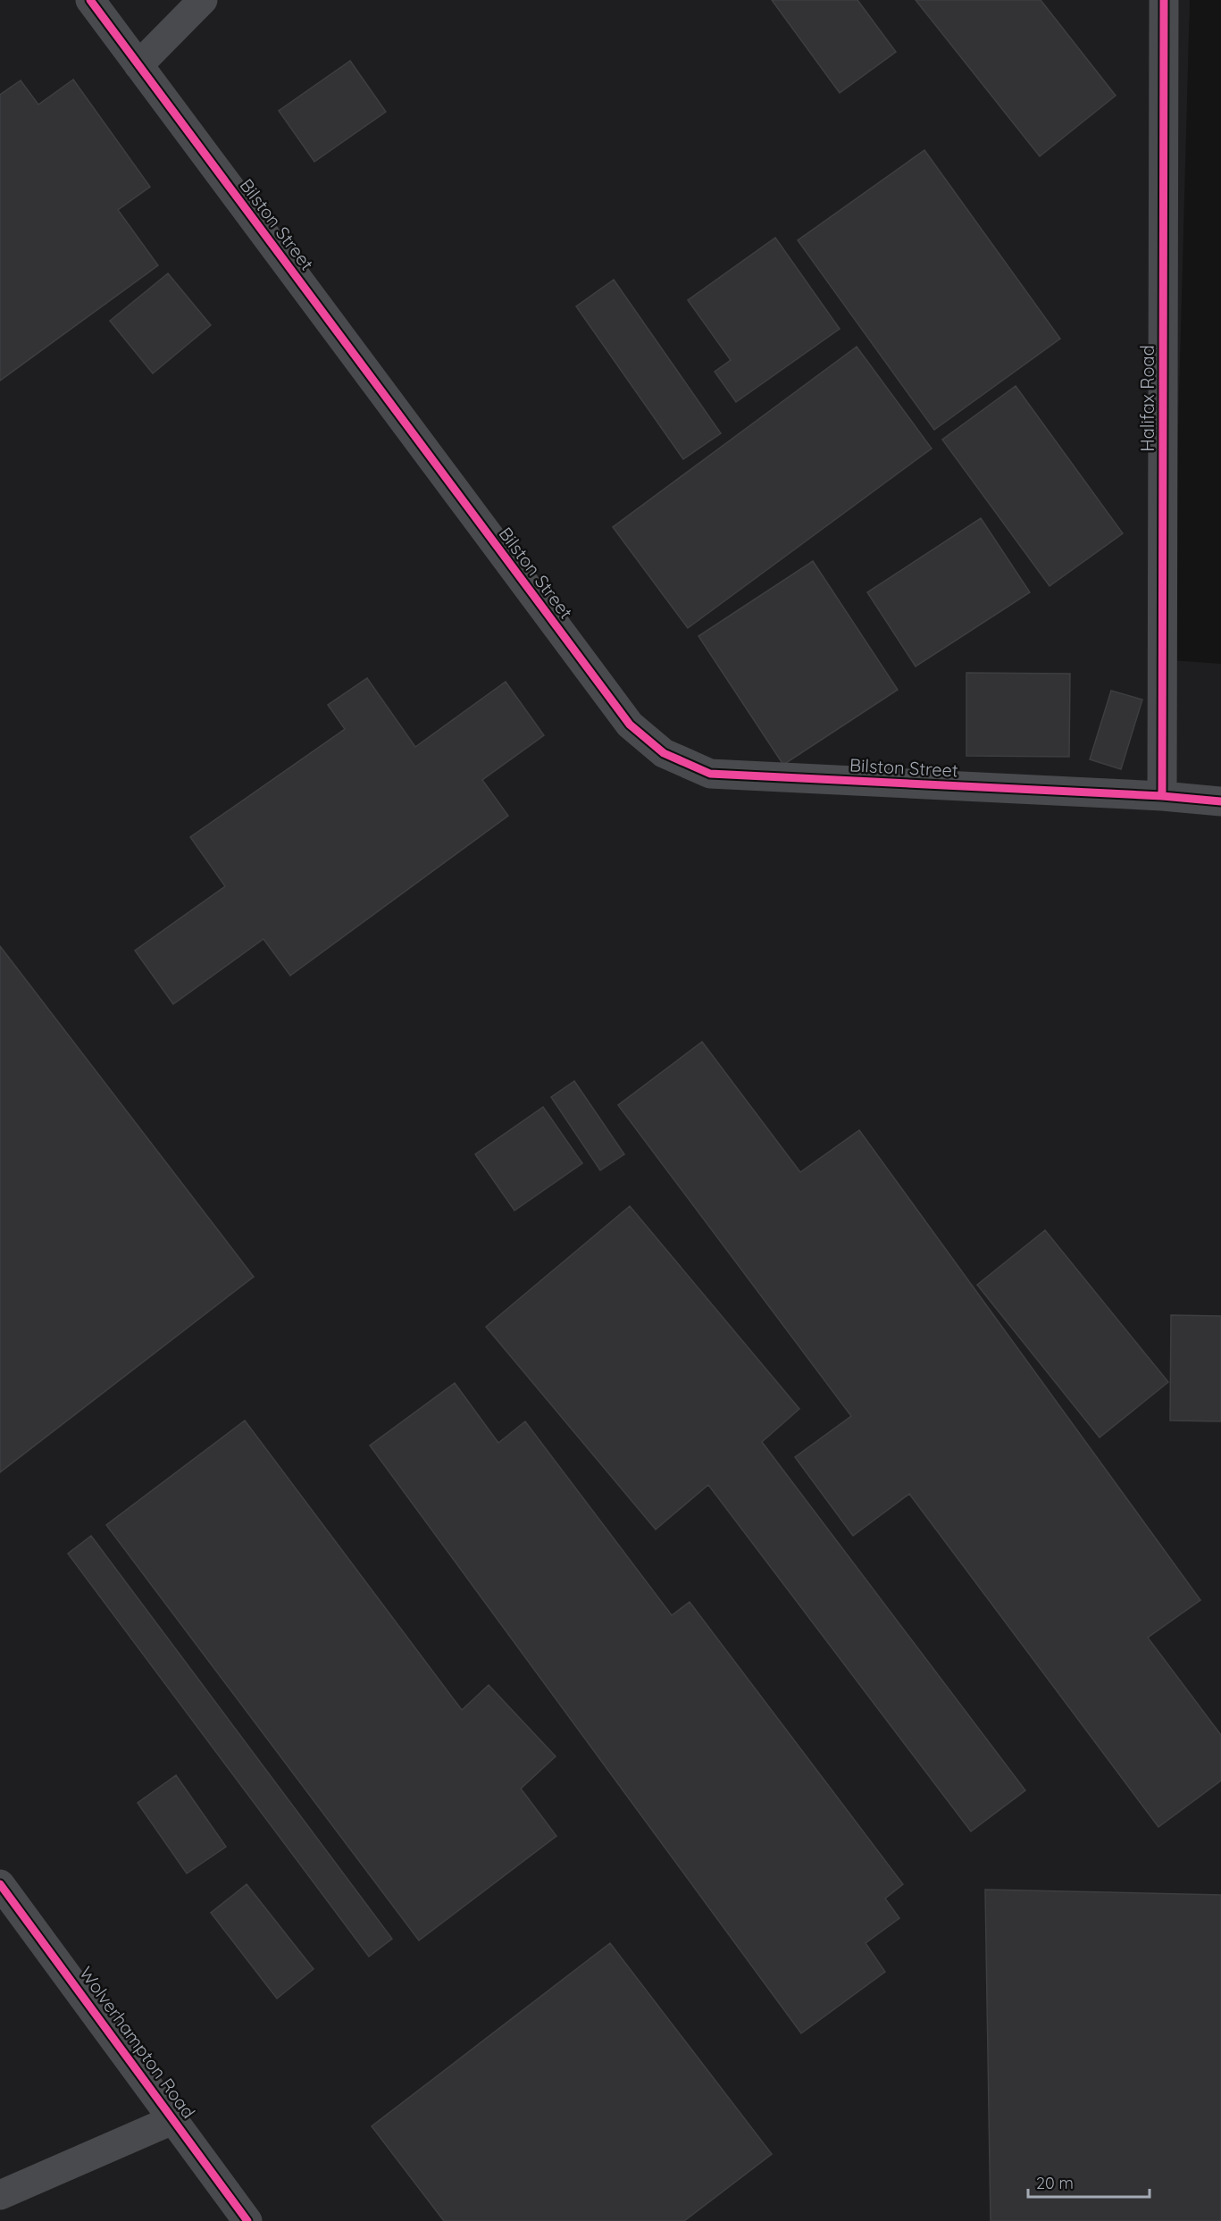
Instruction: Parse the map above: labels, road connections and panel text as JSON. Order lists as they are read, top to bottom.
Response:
{
  "streets": {
    "street": ["Bilston Street", "Halifax Road", "Wolverhampton Road"]
  },
  "crossings": [
    ["Bilston Street", "Halifax Road"]
  ],
  "scale_bar": "20 m"
}
